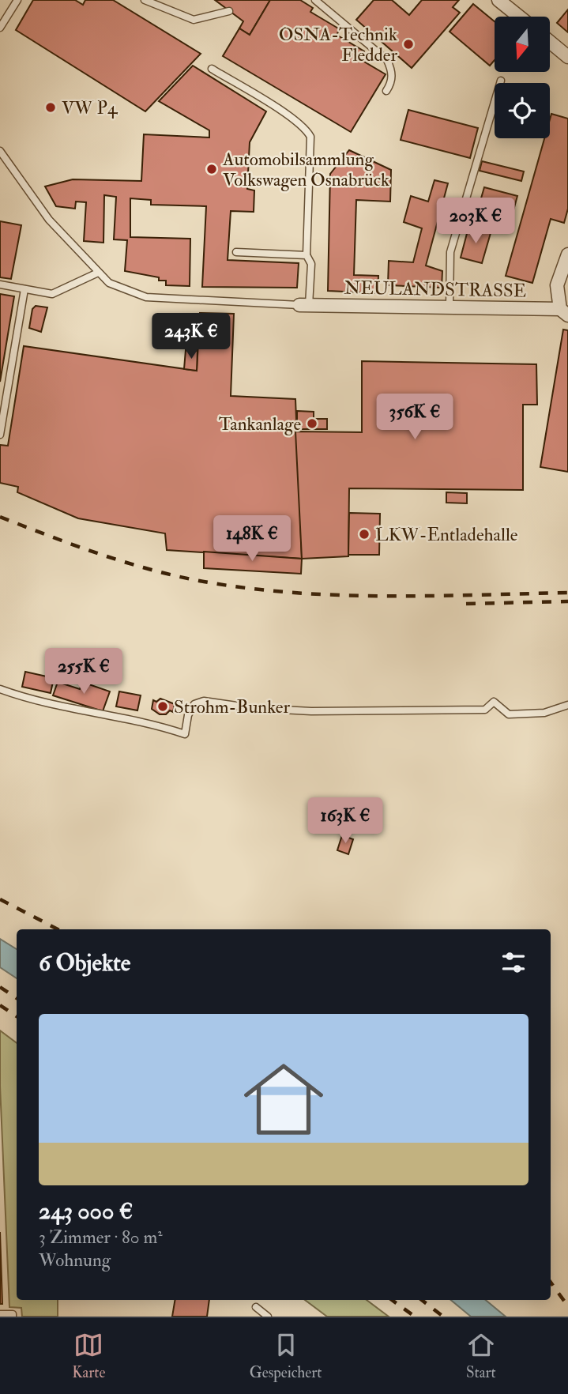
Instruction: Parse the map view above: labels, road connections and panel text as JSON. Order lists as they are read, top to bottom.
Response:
{
  "streets": {
    "street": ["NEULANDSTRASSE"]
  },
  "places": [
    "OSNA-Technik Fledder",
    "VW P4",
    "Automobilsammlung Volkswagen Osnabrück",
    "Tankanlage",
    "LKW-Entladehalle",
    "Strohm-Bunker"
  ],
  "north": "bottom",
  "page": {
    "price": [
      "203K €",
      "243K €",
      "356K €",
      "148K €",
      "255K €",
      "163K €"
    ],
    "heading": "6 Objekte",
    "list": [
      {
        "name": "243 000 €",
        "note": "3 Zimmer · 80 m² · Wohnung"
      }
    ],
    "tabs": ["Karte", "Gespeichert", "Start"]
  }
}
